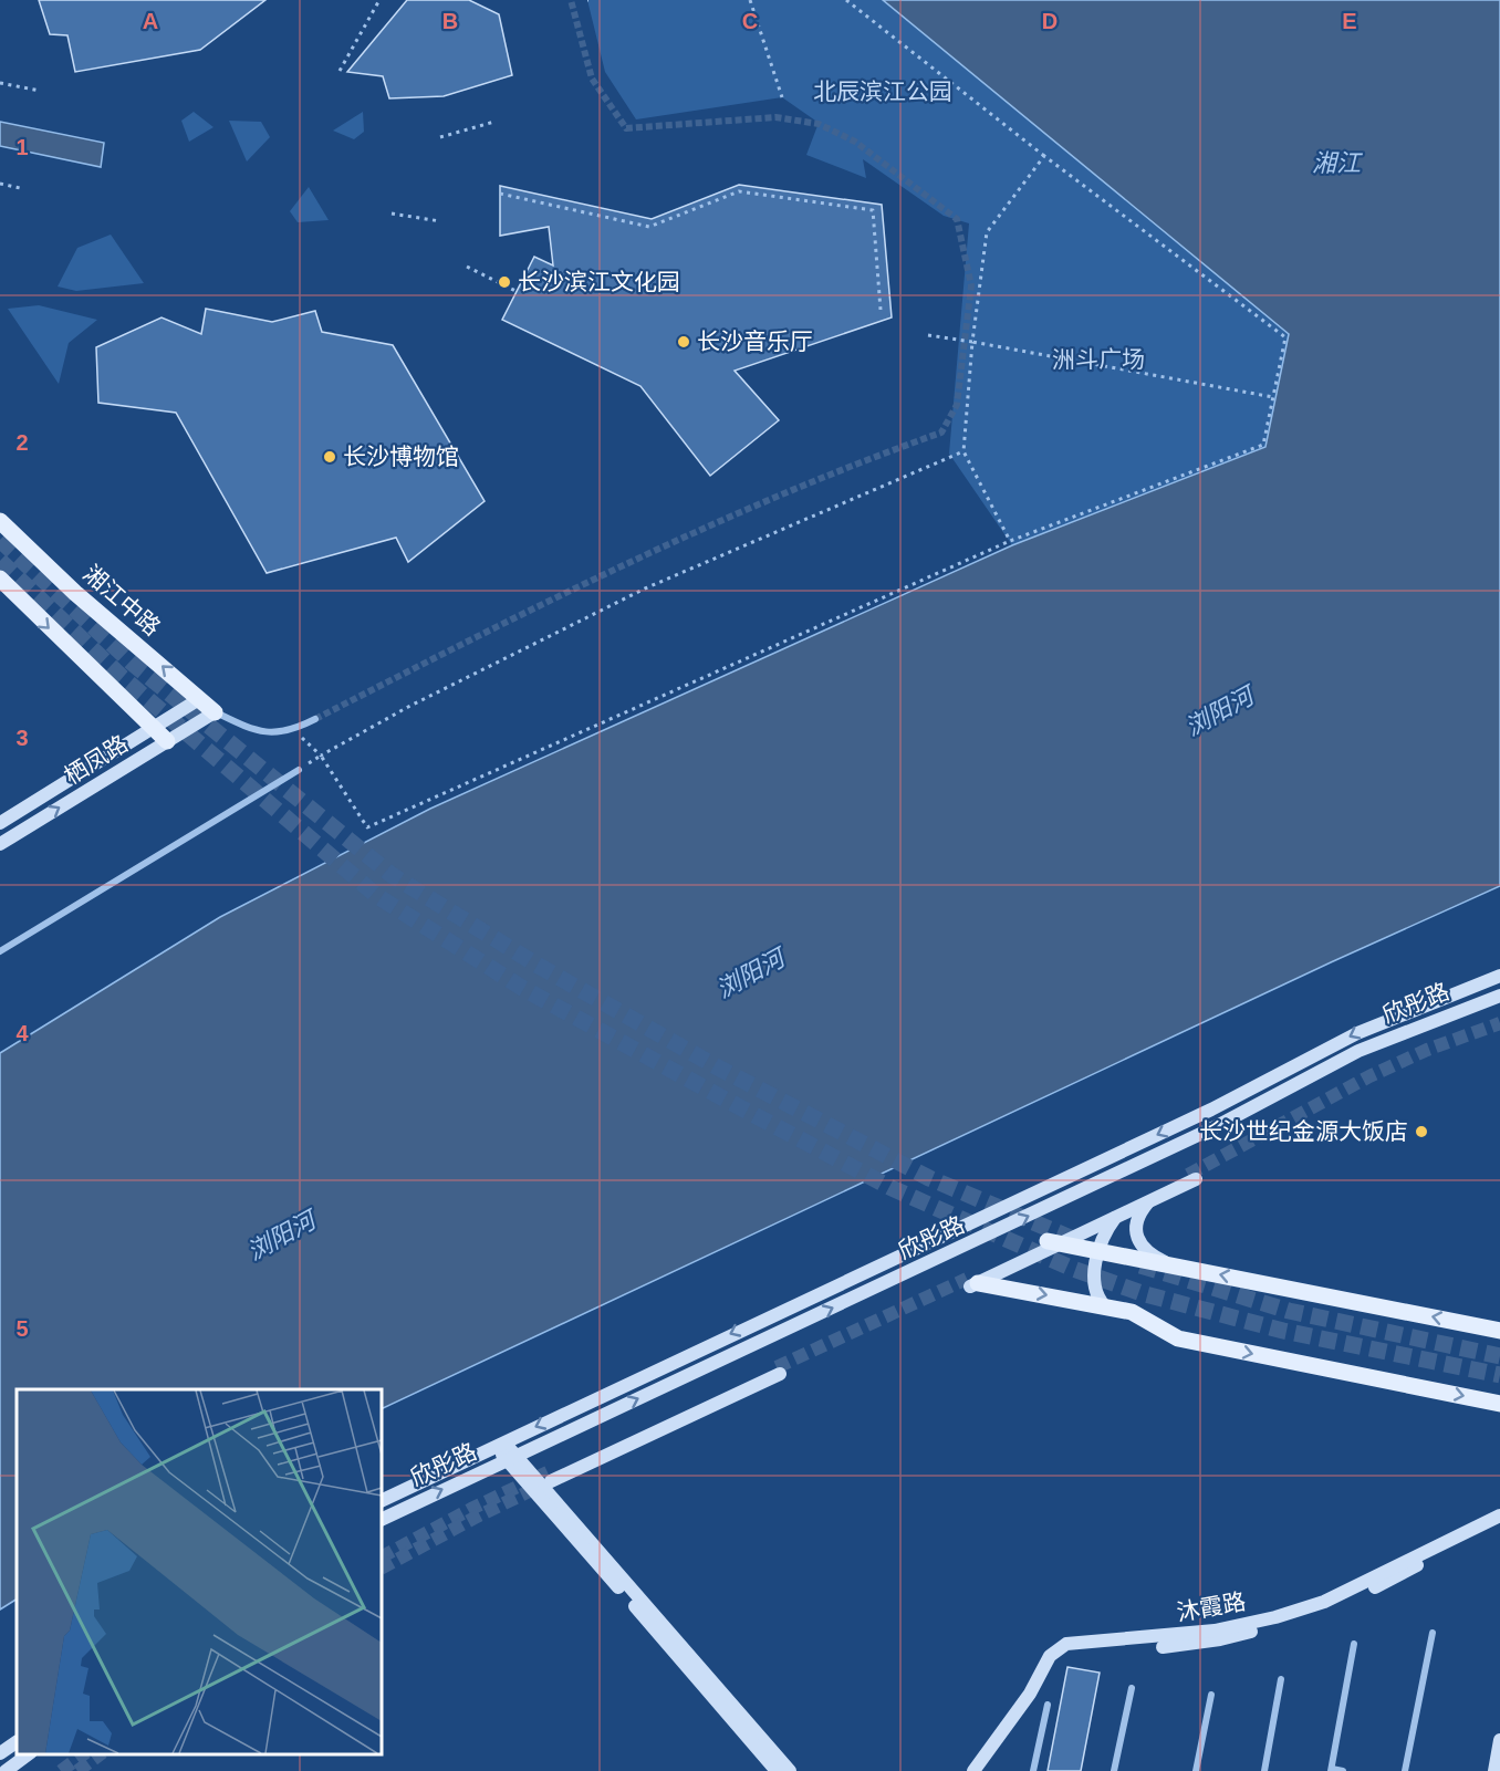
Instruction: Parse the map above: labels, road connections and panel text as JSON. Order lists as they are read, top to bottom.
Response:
{
  "streets": {
    "main road": [
      "湘江中路",
      "栖凤路",
      "欣彤路",
      "沐霞路"
    ]
  },
  "crossings": [
    ["湘江中路", "栖凤路"]
  ],
  "water": ["湘江", "浏阳河"],
  "parks": ["北辰滨江公园", "洲斗广场"],
  "places": [
    "长沙滨江文化园",
    "长沙音乐厅",
    "长沙博物馆",
    "长沙世纪金源大饭店"
  ],
  "grid": {
    "columns": [
      "A",
      "B",
      "C",
      "D",
      "E"
    ],
    "rows": [
      "1",
      "2",
      "3",
      "4",
      "5"
    ]
  }
}
